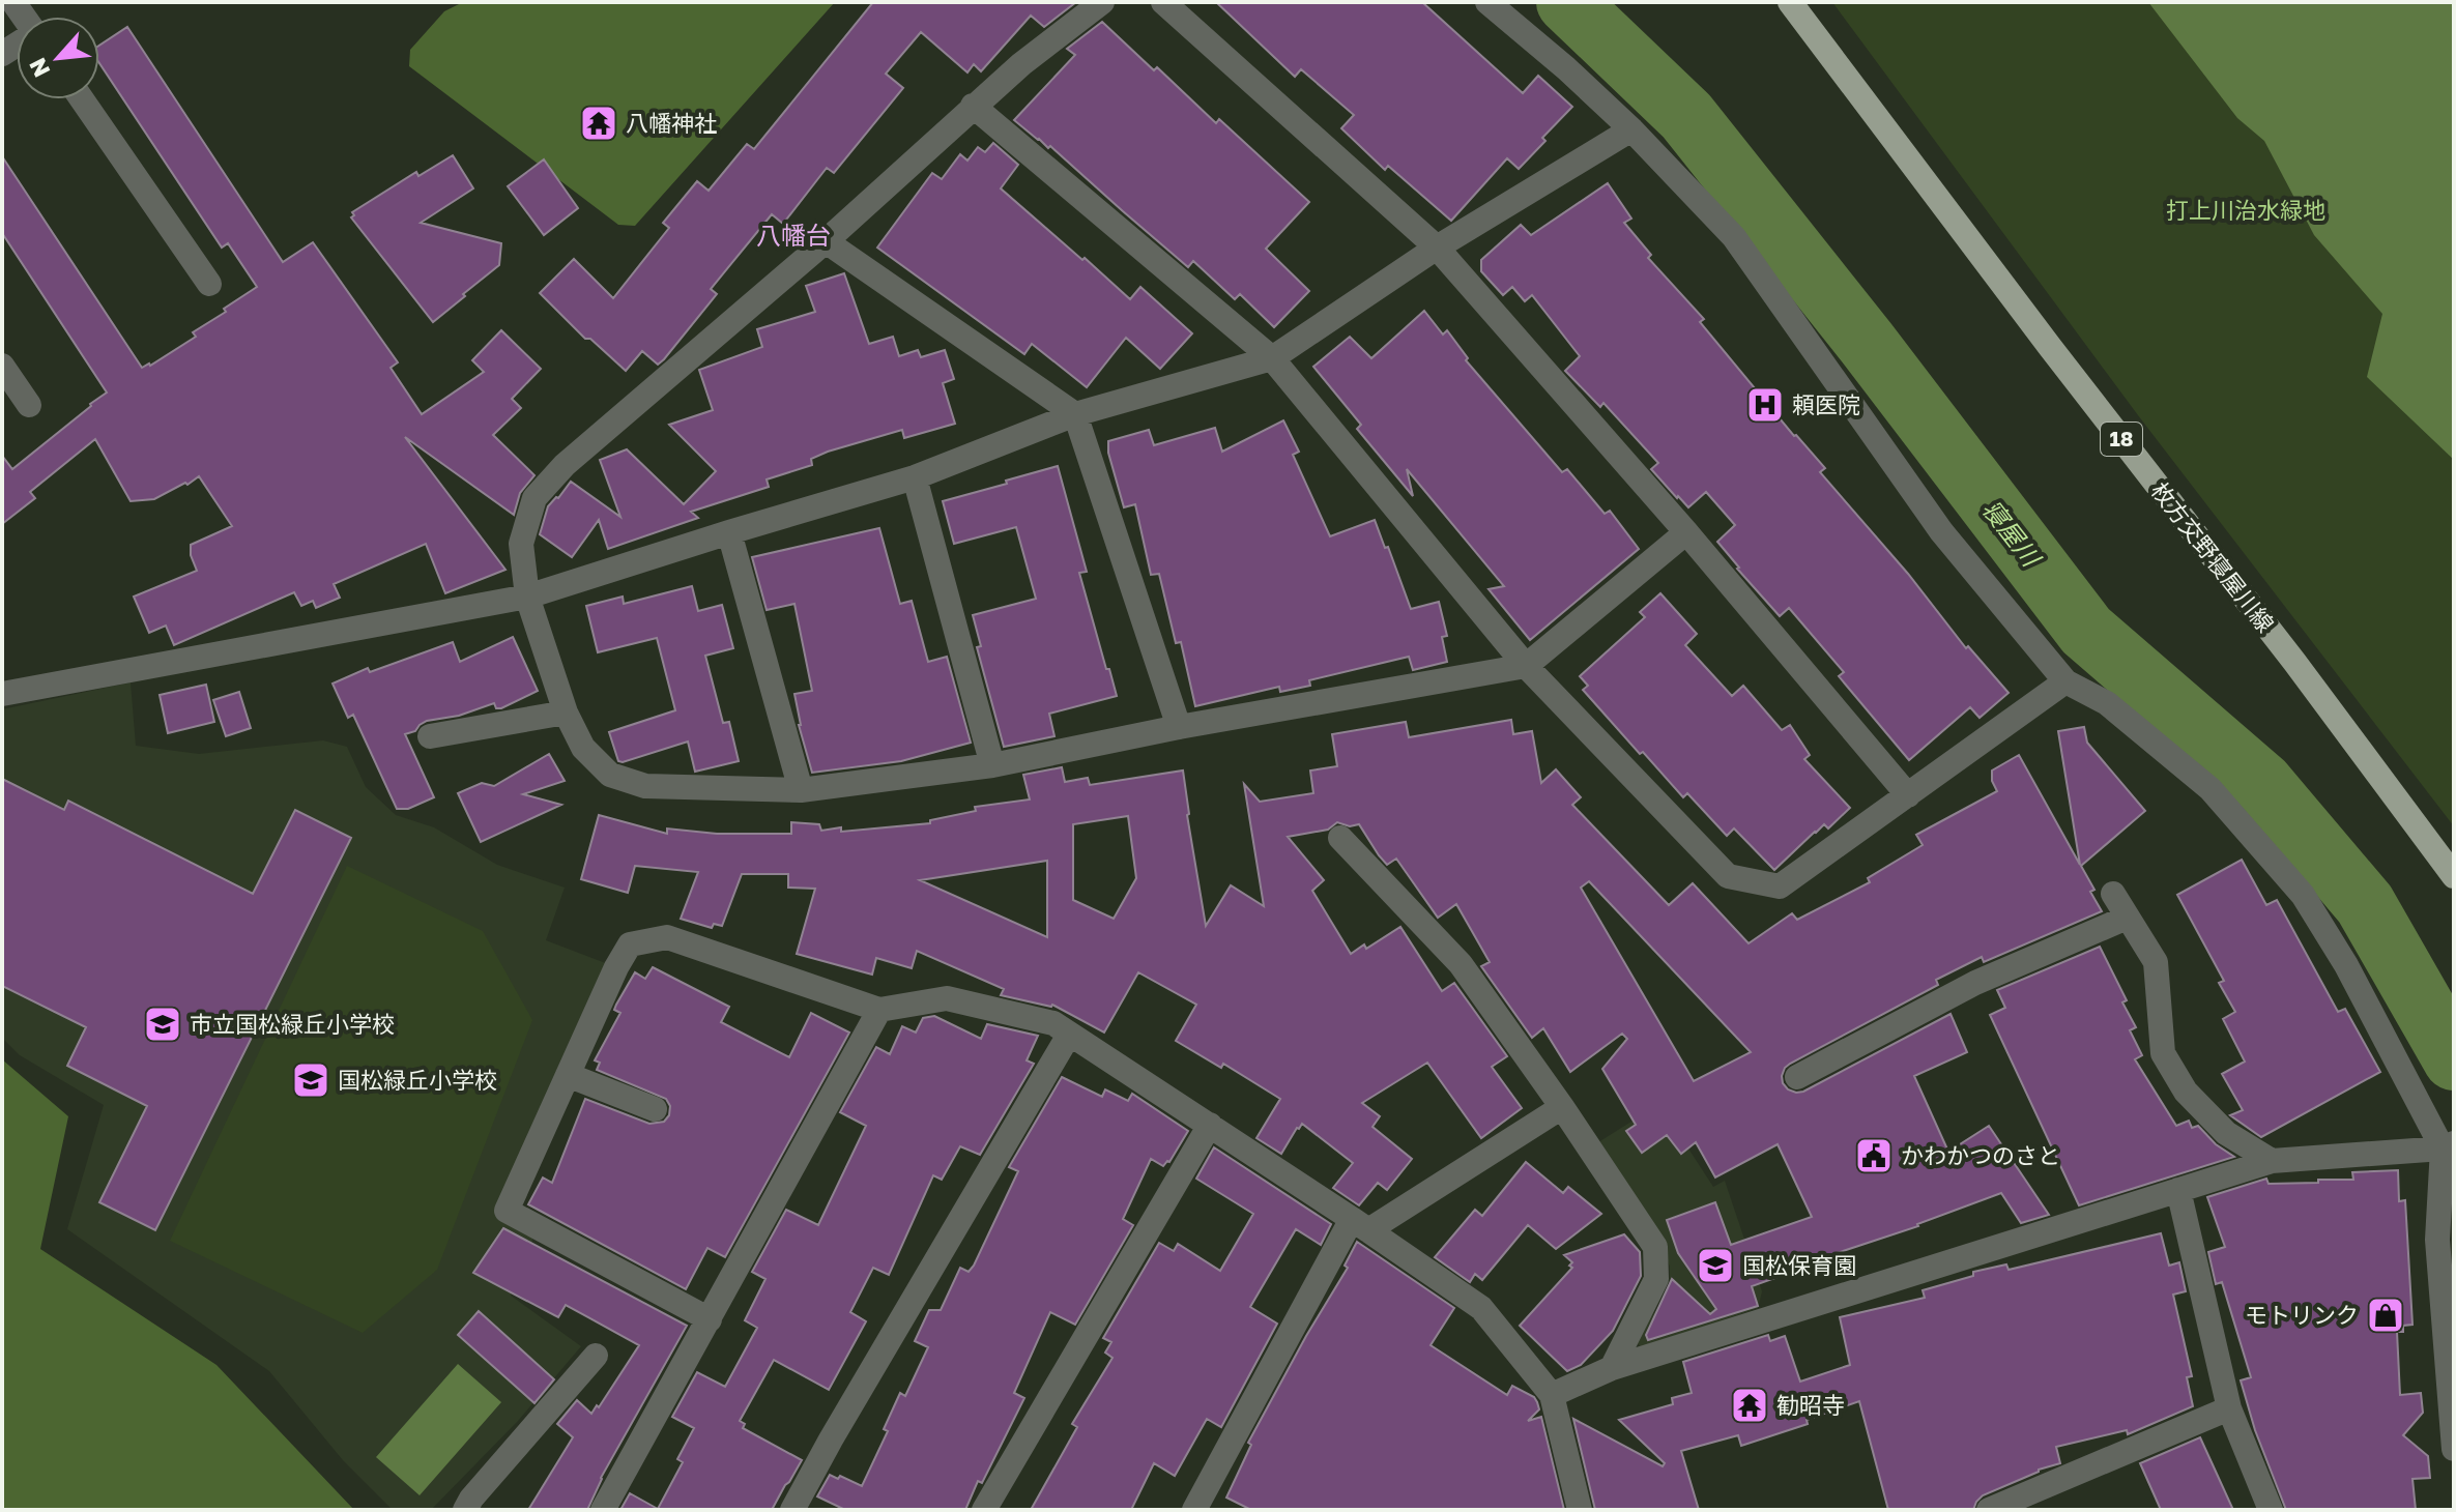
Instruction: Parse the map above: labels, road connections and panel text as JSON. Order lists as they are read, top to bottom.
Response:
{
  "streets": {
    "main road": ["18", "枚方交野寝屋川線"]
  },
  "districts": ["八幡台"],
  "water": ["寝屋川"],
  "parks": ["打上川治水緑地"],
  "places": {
    "temple": ["八幡神社", "勧昭寺"],
    "hospital": ["頼医院"],
    "school or university": ["市立国松緑丘小学校", "国松緑丘小学校", "国松保育園"],
    "public building": ["かわかつのさと"],
    "shop": ["モトリンク"]
  },
  "north": "bottom left"
}
